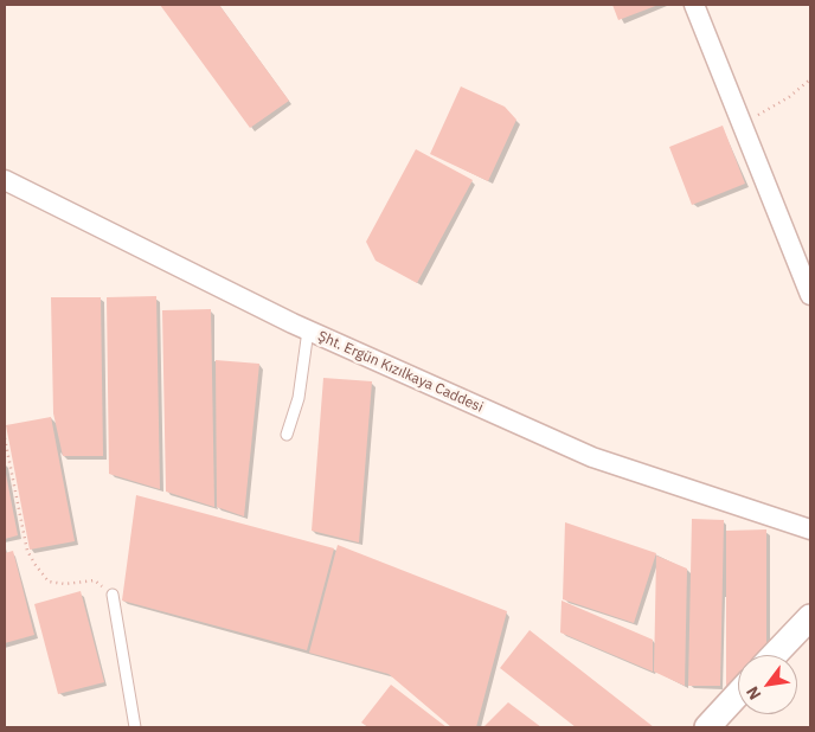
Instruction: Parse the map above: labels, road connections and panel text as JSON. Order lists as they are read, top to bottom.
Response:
{
  "streets": {
    "street": ["Şht. Ergün Kızılkaya Caddesi"]
  },
  "north": "bottom left"
}
